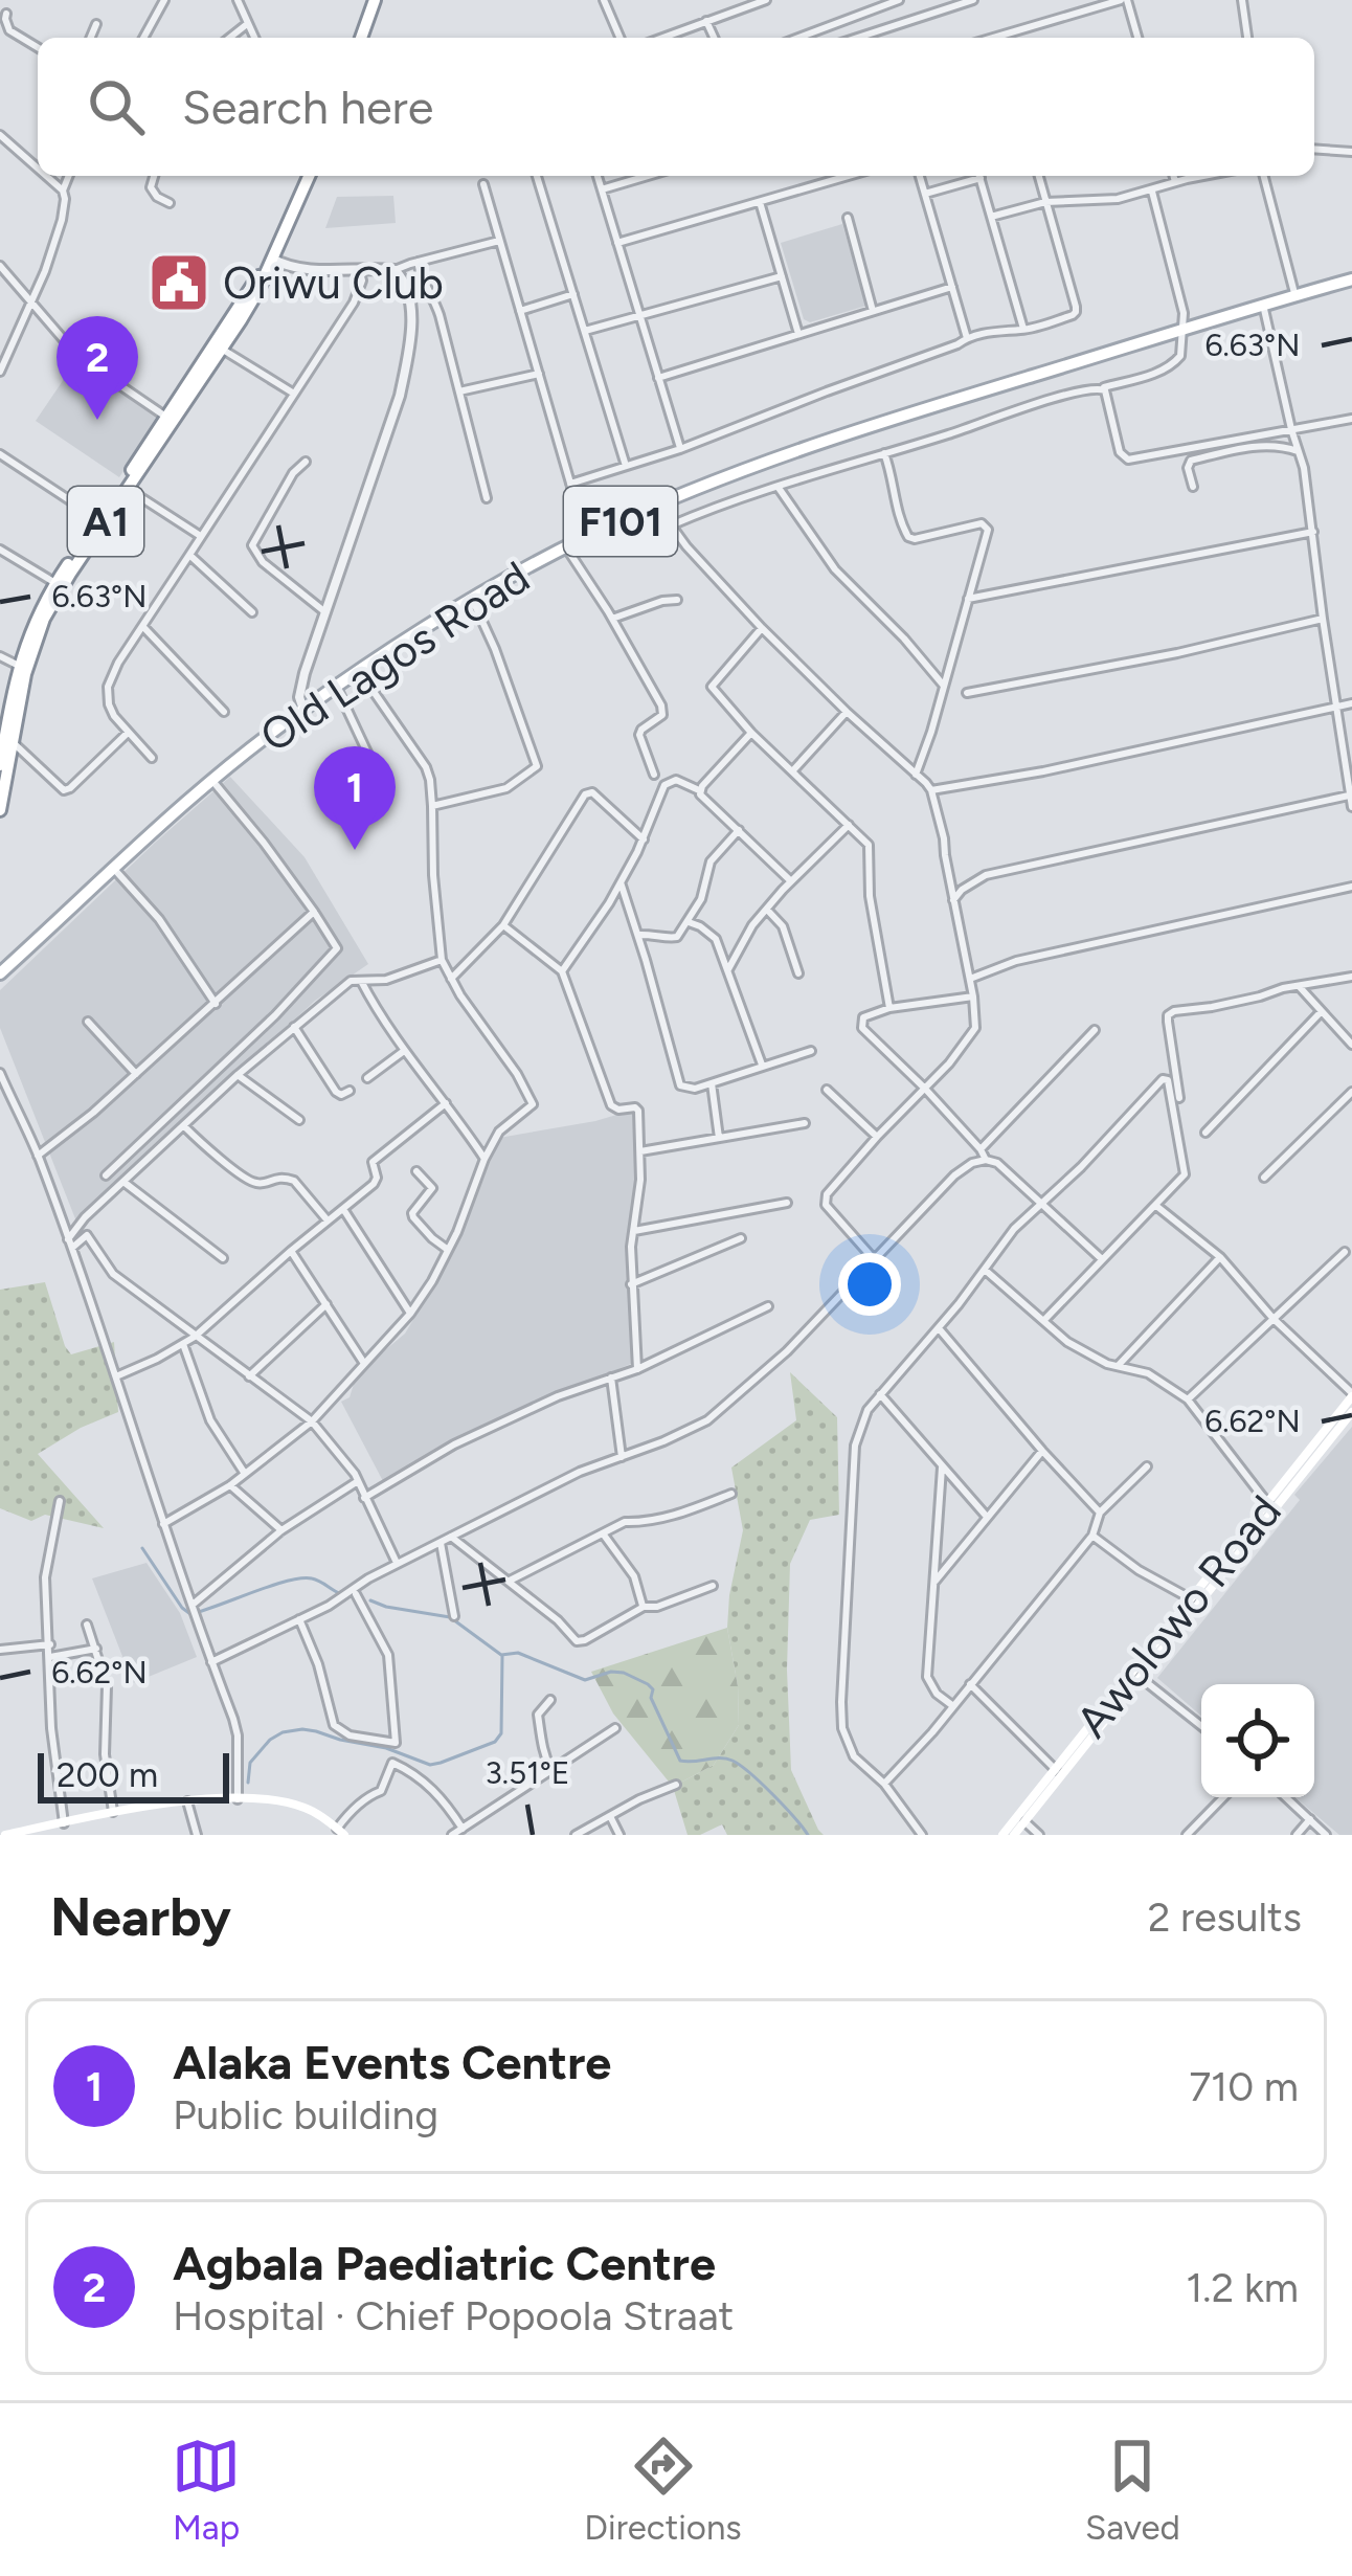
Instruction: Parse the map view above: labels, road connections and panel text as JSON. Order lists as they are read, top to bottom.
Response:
{
  "streets": {
    "main road": [
      "A1",
      "F101",
      "Old Lagos Road",
      "Awolowo Road"
    ]
  },
  "places": {
    "public building": ["Oriwu Club"]
  },
  "scale_bar": "200 m",
  "page": {
    "search": "Search here",
    "pins": ["2", "1"],
    "scale": "200 m",
    "heading": ["Nearby", "2 results"],
    "list": [
      {
        "mark": "1",
        "name": "Alaka Events Centre",
        "note": "Public building",
        "value": "710 m"
      },
      {
        "mark": "2",
        "name": "Agbala Paediatric Centre",
        "note": "Hospital · Chief Popoola Straat",
        "value": "1.2 km"
      }
    ],
    "nav": ["Map", "Directions", "Saved"]
  },
  "coordinates": ["6.63°N", "6.62°N", "3.51°E"]
}
